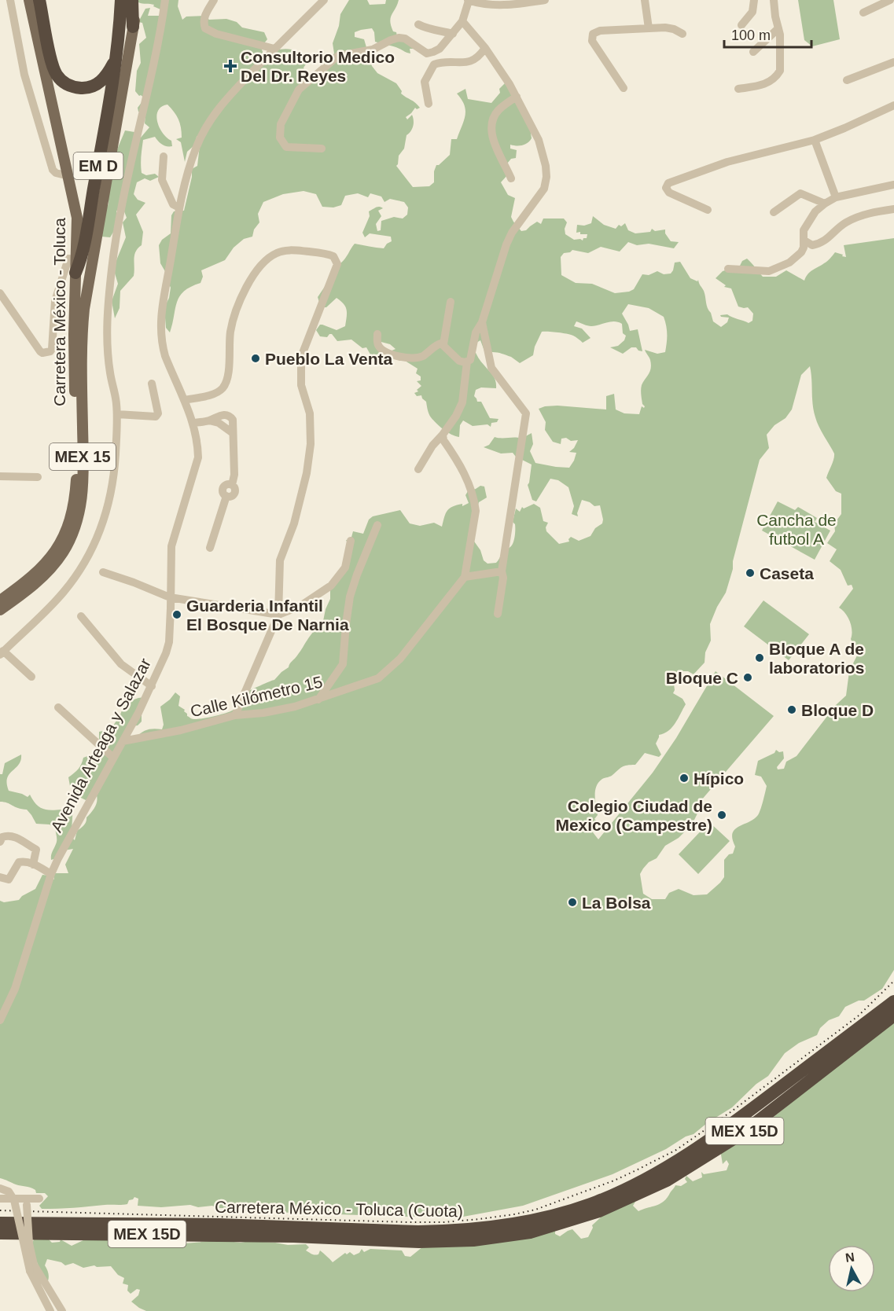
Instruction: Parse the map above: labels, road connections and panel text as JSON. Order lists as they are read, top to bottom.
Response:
{
  "streets": {
    "highway": ["EM D", "MEX 15D", "Carretera México - Toluca (Cuota)"],
    "main road": ["Carretera México - Toluca", "MEX 15"],
    "street": ["Calle Kilómetro 15", "Avenida Arteaga y Salazar"]
  },
  "crossings": [
    ["EM D", "Carretera México - Toluca"],
    ["Calle Kilómetro 15", "Avenida Arteaga y Salazar"]
  ],
  "parks": ["Cancha de futbol A"],
  "places": {
    "health": ["Consultorio Medico Del Dr. Reyes"],
    "other": [
      "Pueblo La Venta",
      "Caseta",
      "Guarderia Infantil El Bosque De Narnia",
      "Bloque A de laboratorios",
      "Bloque C",
      "Bloque D",
      "Hípico",
      "Colegio Ciudad de Mexico (Campestre)",
      "La Bolsa"
    ]
  },
  "scale_bar": "100 m",
  "north": "top"
}
